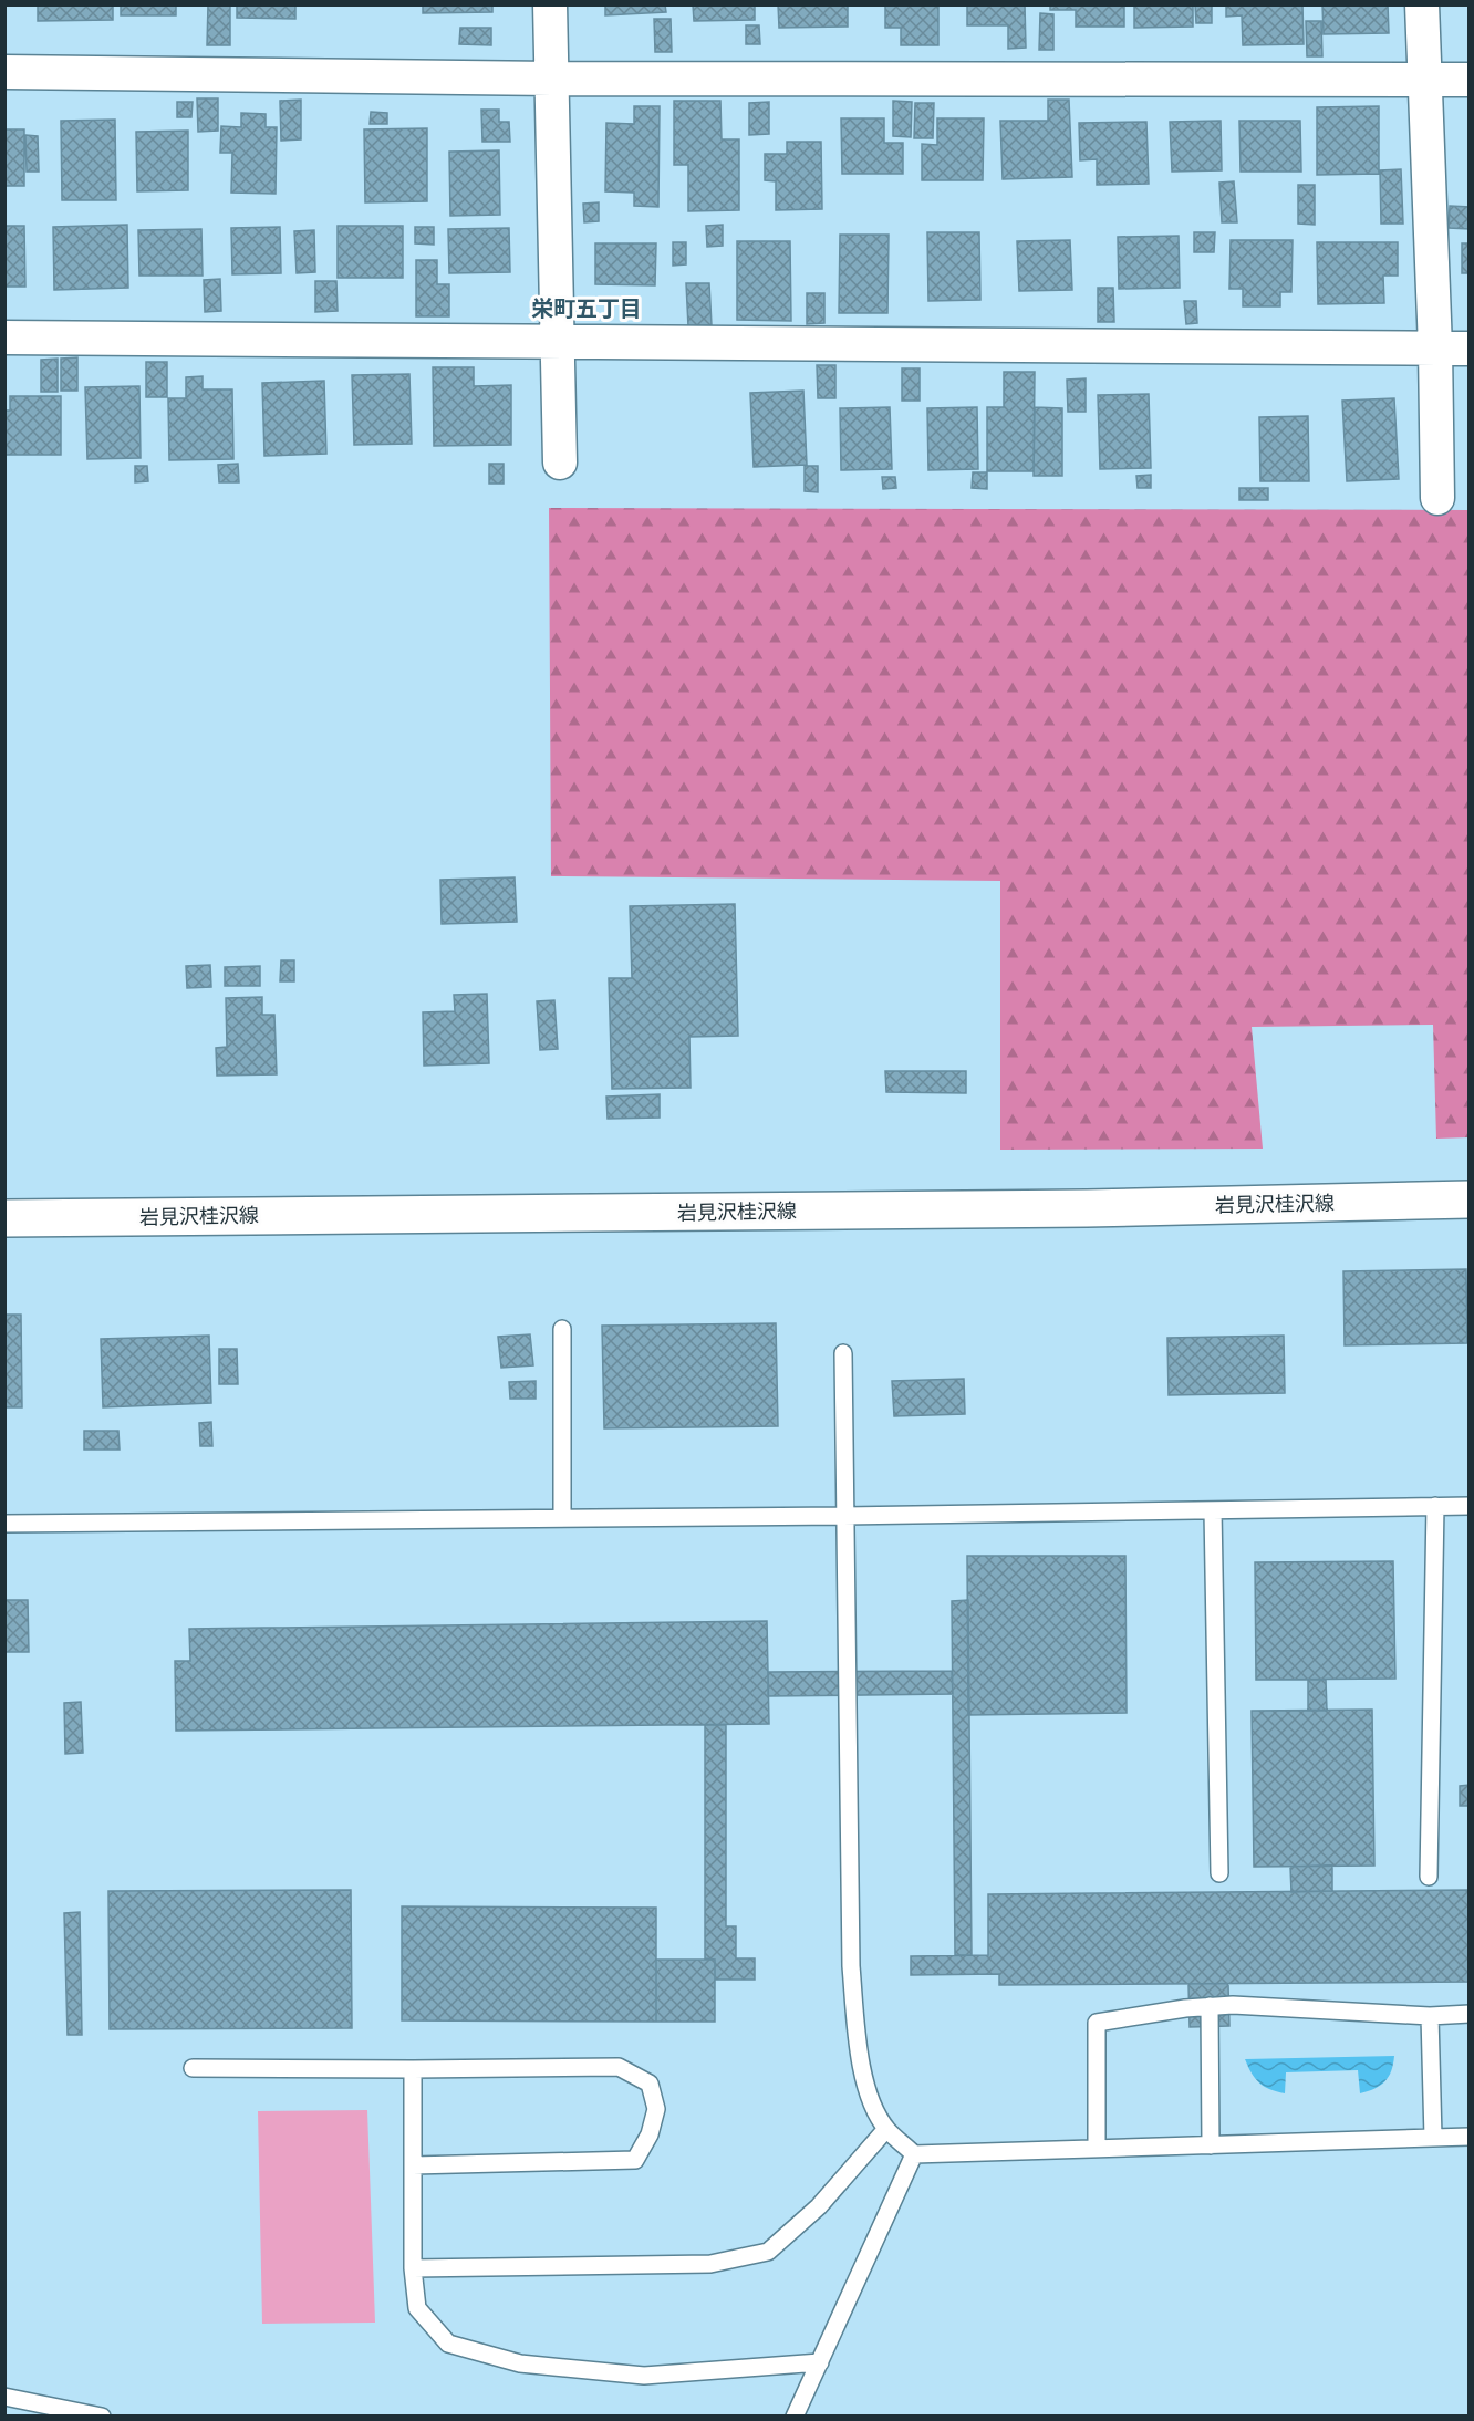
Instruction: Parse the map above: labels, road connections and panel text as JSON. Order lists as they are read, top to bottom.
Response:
{
  "streets": {
    "main road": ["岩見沢桂沢線"]
  },
  "districts": ["栄町五丁目"]
}
